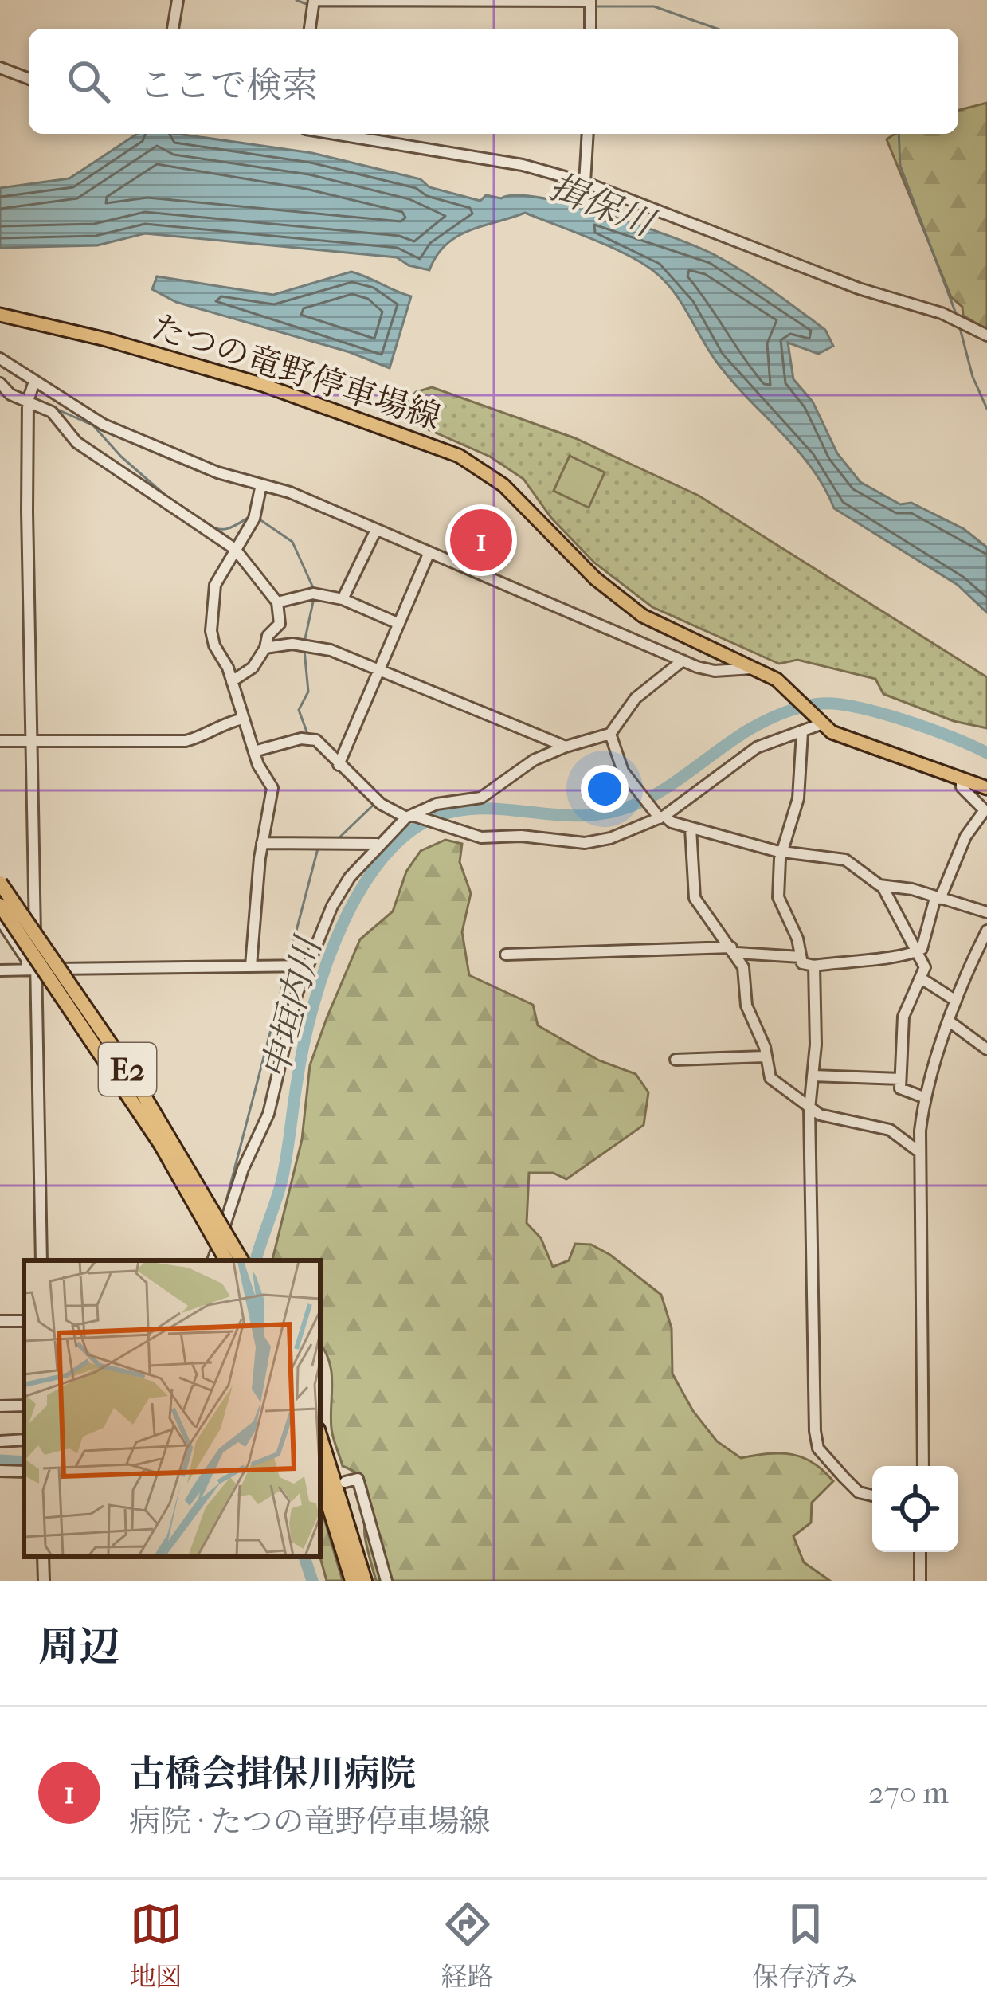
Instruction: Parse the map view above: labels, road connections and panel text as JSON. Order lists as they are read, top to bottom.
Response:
{
  "streets": {
    "highway": ["E2"],
    "main road": ["たつの竜野停車場線"]
  },
  "water": ["揖保川", "中垣内川"],
  "page": {
    "search": "ここで検索",
    "pins": "1",
    "heading": "周辺",
    "list": [
      {
        "mark": "1",
        "name": "古橋会揖保川病院",
        "note": "病院 · たつの竜野停車場線",
        "value": "270 m"
      }
    ],
    "nav": ["地図", "経路", "保存済み"]
  }
}
